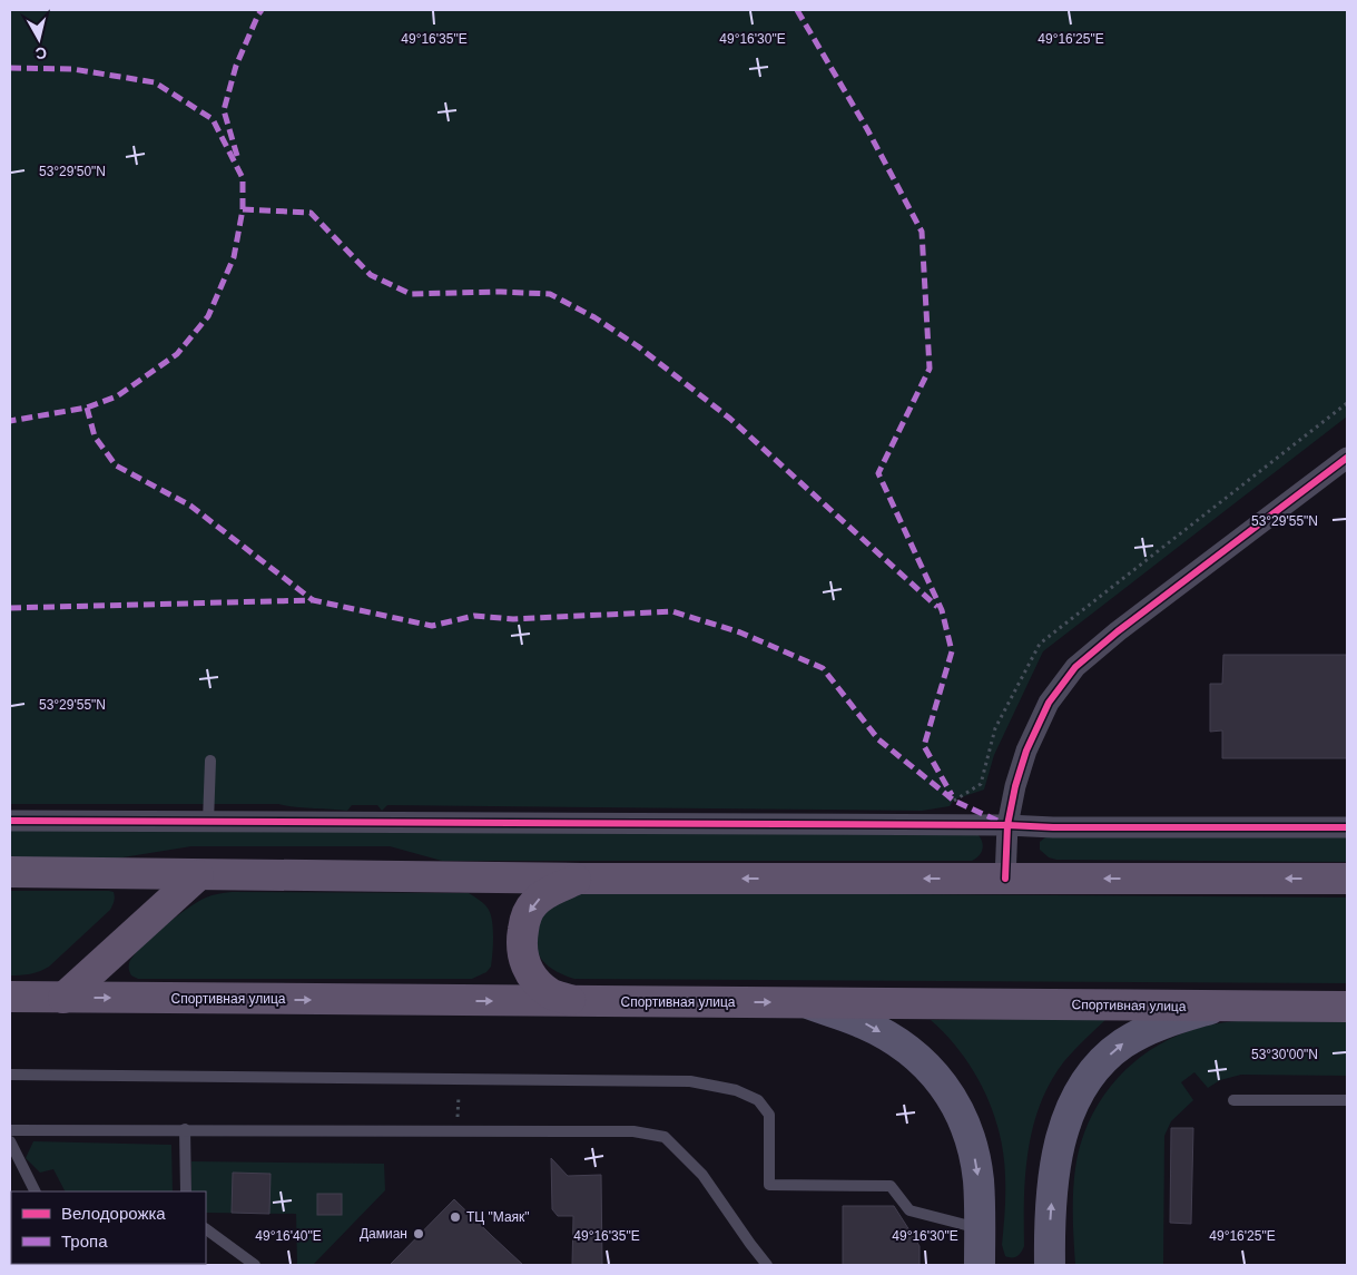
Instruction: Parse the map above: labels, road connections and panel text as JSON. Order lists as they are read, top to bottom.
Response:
{
  "streets": {
    "main road": ["Спортивная улица"]
  },
  "places": ["ТЦ \"Маяк\"", "Дамиан"],
  "legend": ["Велодорожка", "Тропа"],
  "north": "bottom",
  "coordinates": [
    "49°16'35\"E",
    "49°16'30\"E",
    "49°16'25\"E",
    "53°29'50\"N",
    "53°29'55\"N",
    "53°30'00\"N",
    "49°16'40\"E"
  ]
}
